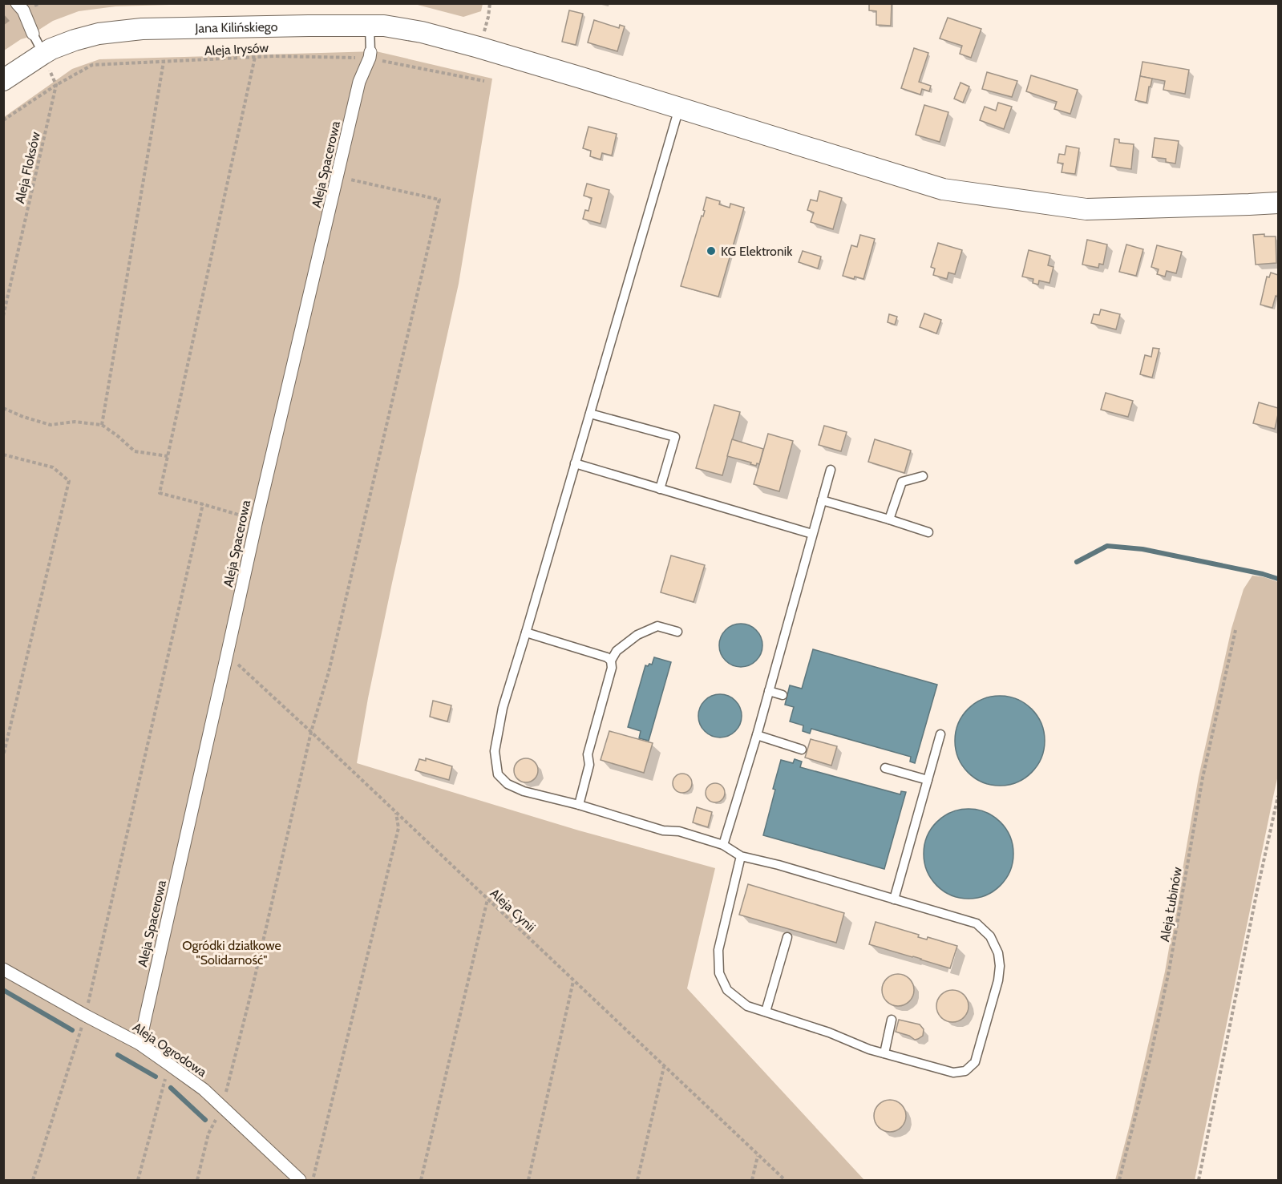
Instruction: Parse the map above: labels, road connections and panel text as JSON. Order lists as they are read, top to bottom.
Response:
{
  "streets": {
    "street": ["Jana Kilińskiego", "Aleja Spacerowa", "Aleja Ogrodowa"],
    "path": [
      "Aleja Irysów",
      "Aleja Floksów",
      "Aleja Łubinów",
      "Aleja Cynii"
    ]
  },
  "crossings": [
    ["Aleja Irysów", "Aleja Spacerowa"],
    ["Aleja Irysów", "Aleja Floksów"],
    ["Aleja Spacerowa", "Aleja Cynii"],
    ["Aleja Spacerowa", "Aleja Ogrodowa"]
  ],
  "parks": ["Ogródki działkowe \"Solidarność\""],
  "places": ["KG Elektronik"]
}
